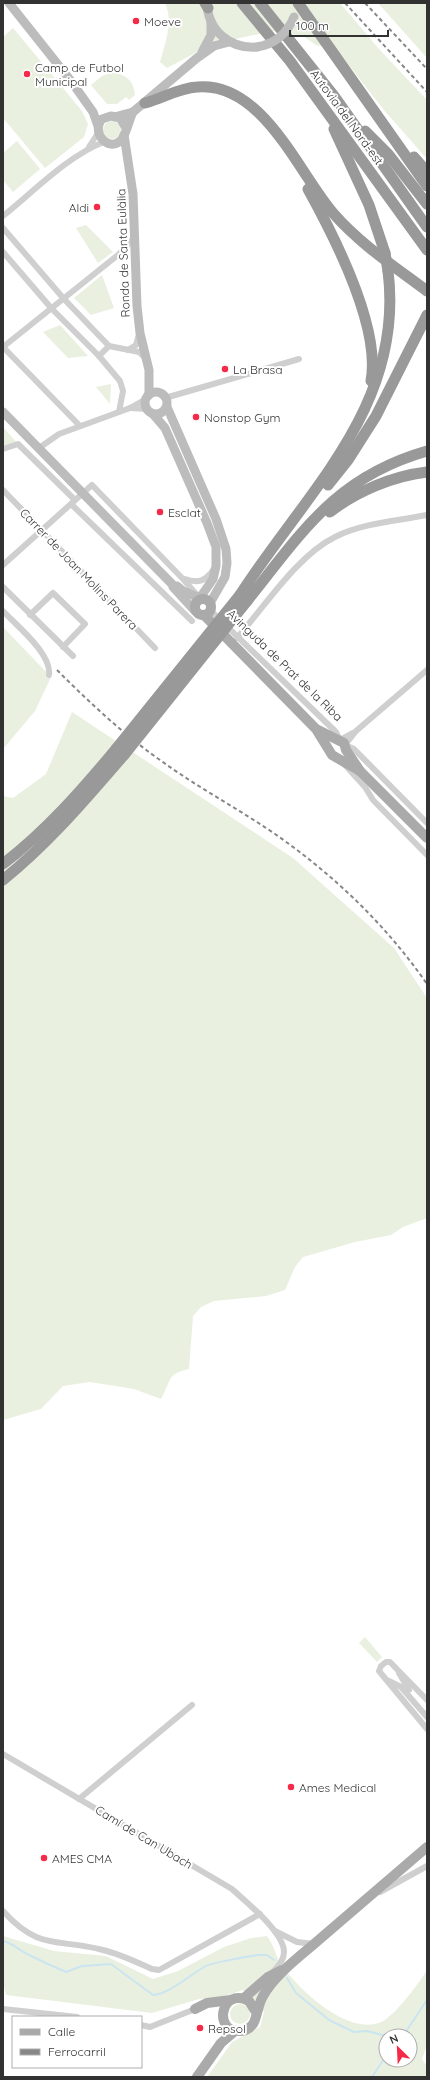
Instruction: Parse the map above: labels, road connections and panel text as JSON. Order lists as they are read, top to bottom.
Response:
{
  "streets": {
    "highway": ["Autovia del Nord-est"],
    "main road": ["Ronda de Santa Eulàlia", "Avinguda de Prat de la Riba"],
    "street": ["Carrer de Joan Molins Parera", "Camí de Can Ubach"]
  },
  "crossings": [
    ["Ronda de Santa Eulàlia", "Avinguda de Prat de la Riba"]
  ],
  "places": [
    "Moeve",
    "Camp de Futbol Municipal",
    "Aldi",
    "La Brasa",
    "Nonstop Gym",
    "Esclat",
    "Ames Medical",
    "AMES CMA",
    "Repsol"
  ],
  "legend": ["Calle", "Ferrocarril"],
  "scale_bar": "100 m",
  "north": "top left"
}
